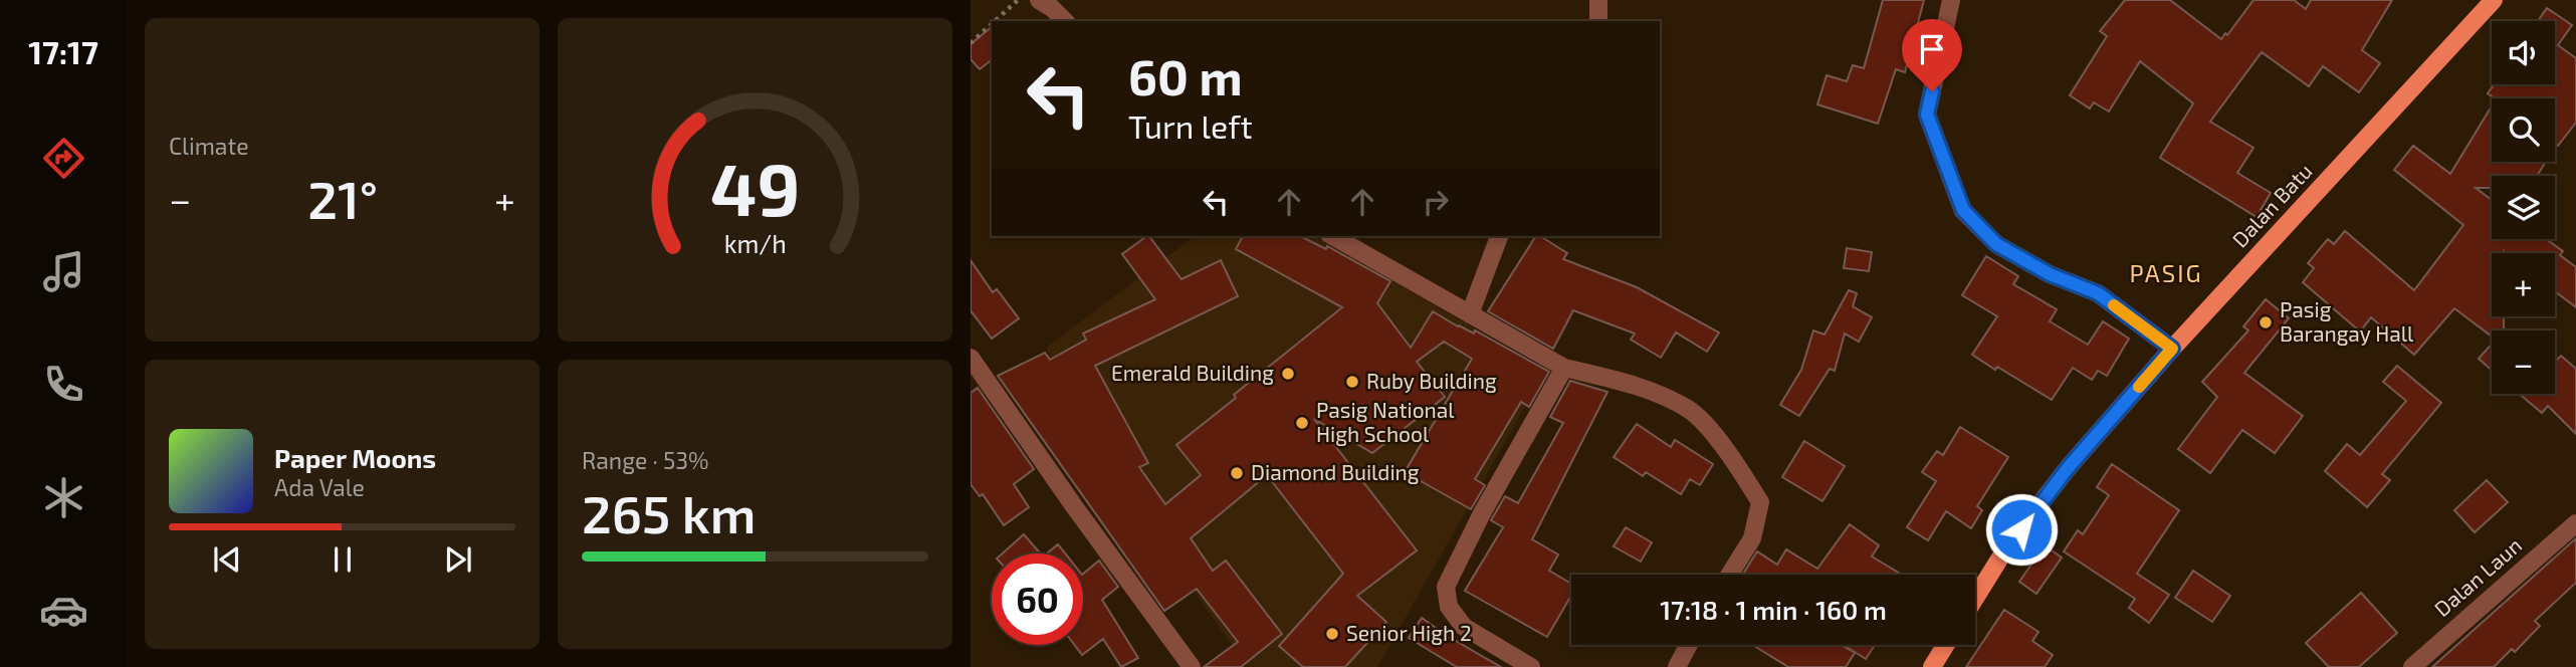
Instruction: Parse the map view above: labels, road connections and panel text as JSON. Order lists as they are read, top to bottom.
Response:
{
  "streets": {
    "main road": ["Dalan Batu"],
    "street": ["Dalan Laun"]
  },
  "districts": ["PASIG"],
  "places": [
    "Pasig Barangay Hall",
    "Emerald Building",
    "Ruby Building",
    "Pasig National High School",
    "Diamond Building",
    "Senior High 2"
  ],
  "page": {
    "tabs": "17:17",
    "tile": [
      "Climate",
      ["Range · 53%", "265 km"]
    ],
    "map_buttons": ["+", "−"],
    "turn": ["60 m", "Turn left"],
    "heat": ["−", "21°", "+"],
    "song": ["Paper Moons", "Ada Vale"],
    "limit": "60",
    "trip": "17:18 · 1 min · 160 m",
    "gauge": ["49", "km/h"]
  }
}
